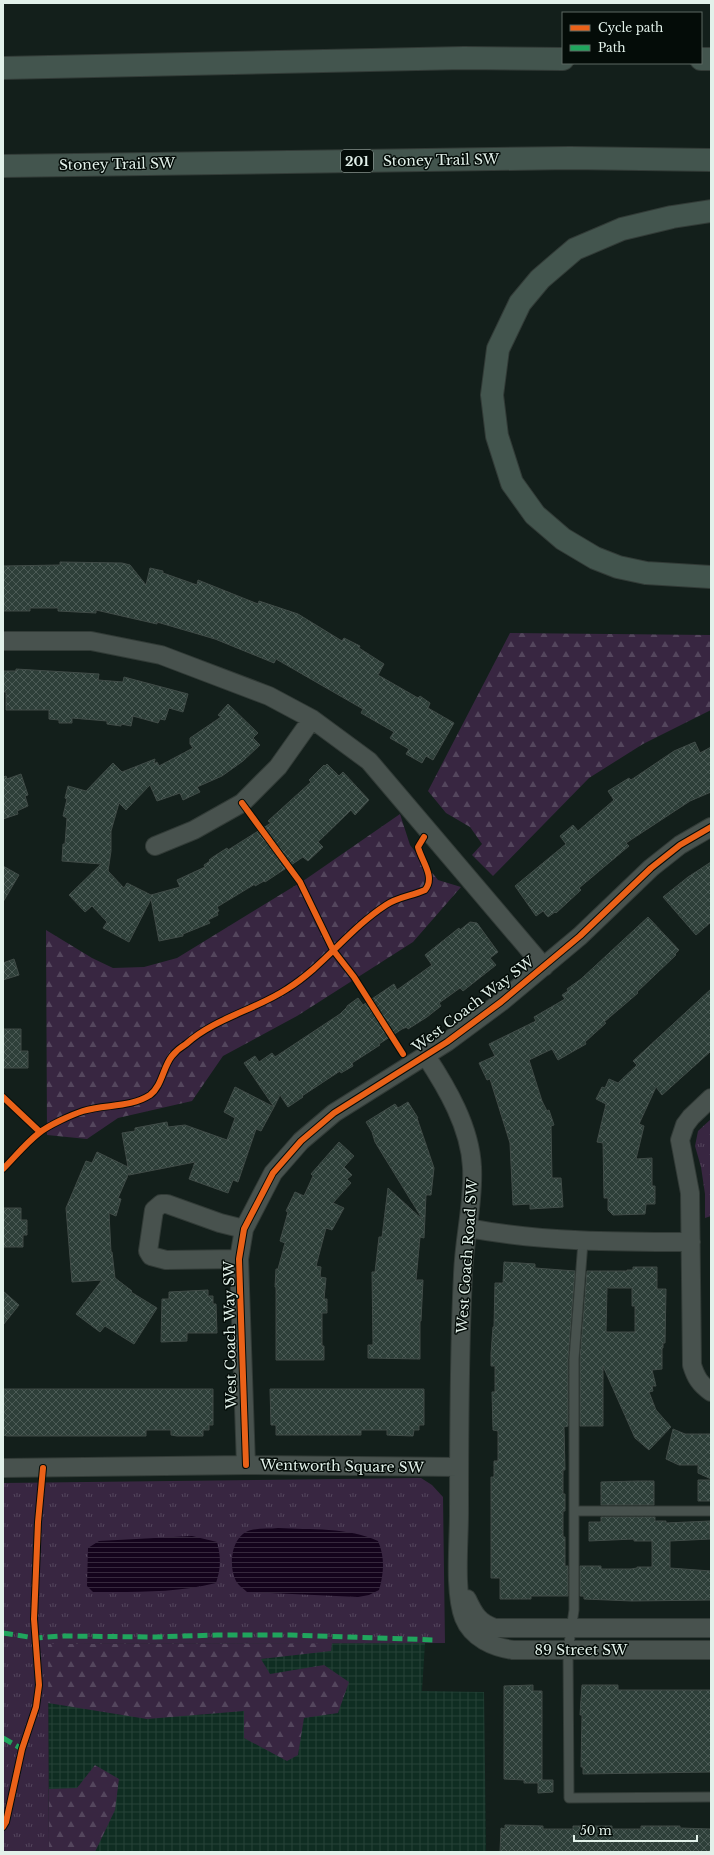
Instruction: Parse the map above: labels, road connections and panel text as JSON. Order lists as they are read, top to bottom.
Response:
{
  "streets": {
    "highway": ["Stoney Trail SW", "201"],
    "street": [
      "West Coach Way SW",
      "West Coach Road SW",
      "Wentworth Square SW",
      "89 Street SW"
    ]
  },
  "crossings": [
    ["West Coach Way SW", "West Coach Road SW"],
    ["West Coach Way SW", "Wentworth Square SW"],
    ["West Coach Road SW", "Wentworth Square SW"]
  ],
  "legend": ["Cycle path", "Path"],
  "scale_bar": "50 m"
}
